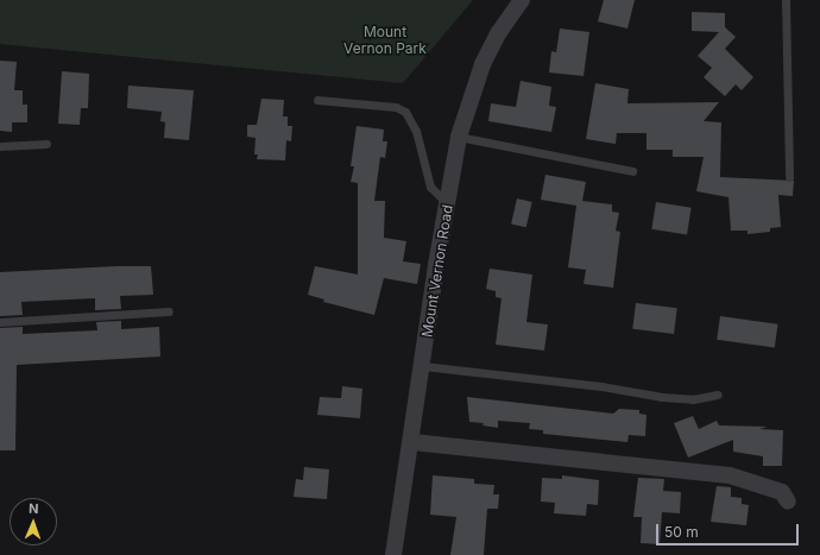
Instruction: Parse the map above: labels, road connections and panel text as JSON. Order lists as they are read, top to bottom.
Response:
{
  "streets": {
    "street": ["Mount Vernon Road"]
  },
  "parks": ["Mount Vernon Park"],
  "scale_bar": "50 m",
  "north": "top"
}
